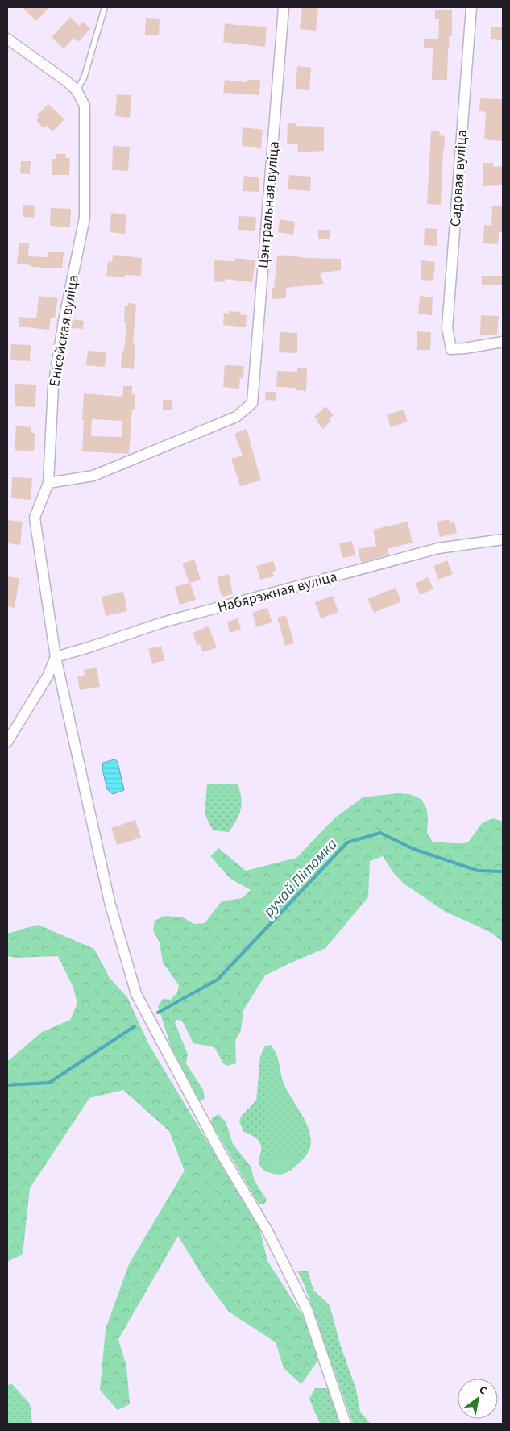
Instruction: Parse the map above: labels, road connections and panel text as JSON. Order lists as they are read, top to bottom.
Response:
{
  "streets": {
    "street": [
      "Садовая вуліца",
      "Цэнтральная вуліца",
      "Енісейская вуліца",
      "Набярэжная вуліца"
    ]
  },
  "crossings": [
    ["Цэнтральная вуліца", "Енісейская вуліца"],
    ["Енісейская вуліца", "Набярэжная вуліца"]
  ],
  "water": ["ручай Пітомка"],
  "north": "top right"
}
